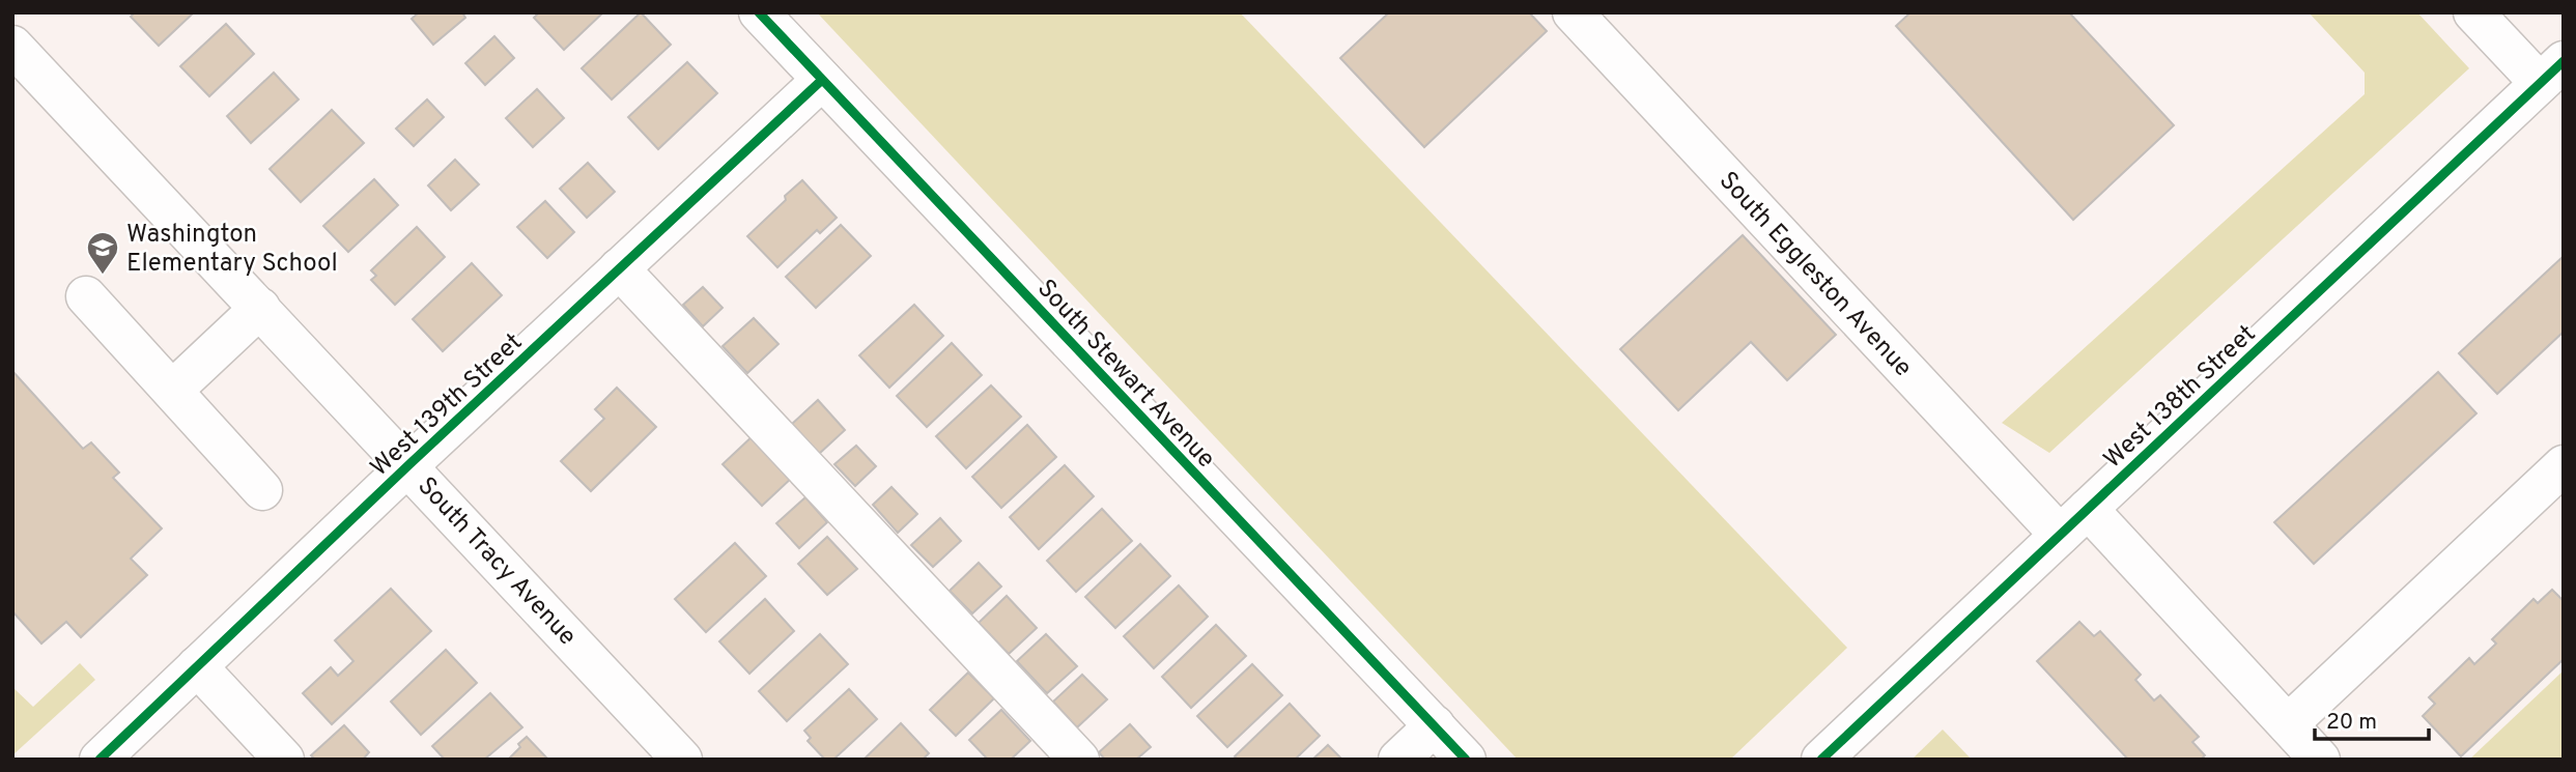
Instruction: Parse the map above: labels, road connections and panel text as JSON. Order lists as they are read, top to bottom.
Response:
{
  "streets": {
    "street": [
      "South Eggleston Avenue",
      "South Stewart Avenue",
      "West 138th Street",
      "West 139th Street",
      "South Tracy Avenue"
    ]
  },
  "crossings": [
    ["South Eggleston Avenue", "West 138th Street"],
    ["South Stewart Avenue", "West 139th Street"],
    ["West 139th Street", "South Tracy Avenue"]
  ],
  "places": {
    "school or university": ["Washington Elementary School"]
  },
  "scale_bar": "20 m"
}
